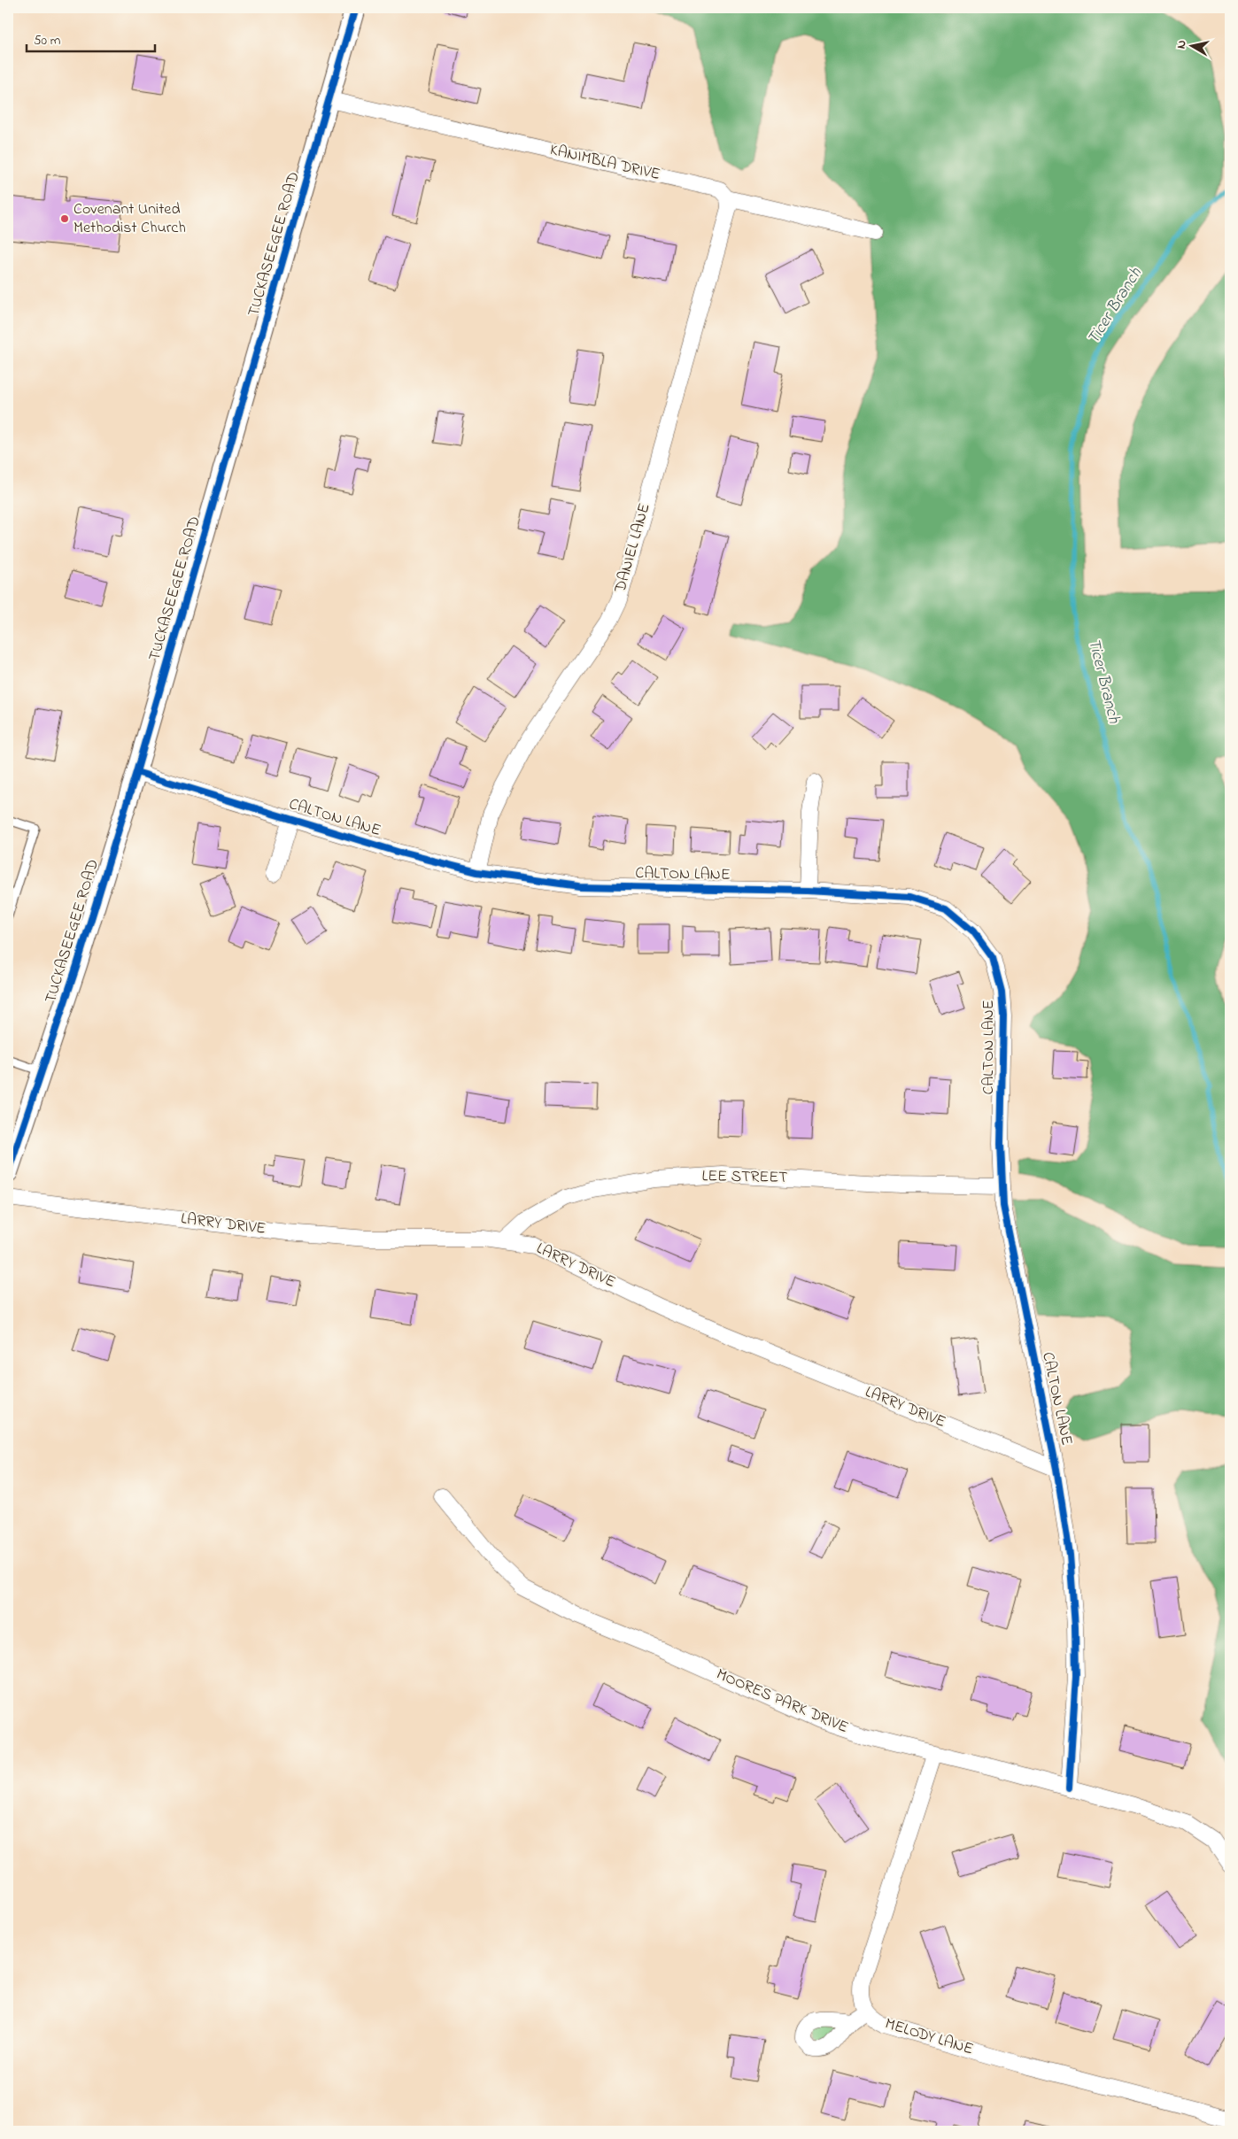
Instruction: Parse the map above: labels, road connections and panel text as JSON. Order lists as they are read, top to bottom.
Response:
{
  "streets": {
    "street": [
      "KANIMBLA DRIVE",
      "TUCKASEEGEE ROAD",
      "DANIEL LANE",
      "CALTON LANE",
      "LEE STREET",
      "LARRY DRIVE",
      "MOORES PARK DRIVE",
      "MELODY LANE"
    ]
  },
  "crossings": [
    ["KANIMBLA DRIVE", "TUCKASEEGEE ROAD"],
    ["KANIMBLA DRIVE", "DANIEL LANE"],
    ["TUCKASEEGEE ROAD", "CALTON LANE"],
    ["DANIEL LANE", "CALTON LANE"],
    ["CALTON LANE", "LEE STREET"],
    ["CALTON LANE", "LARRY DRIVE"],
    ["CALTON LANE", "MOORES PARK DRIVE"],
    ["LEE STREET", "LARRY DRIVE"],
    ["MOORES PARK DRIVE", "MELODY LANE"]
  ],
  "water": ["Ticer Branch"],
  "places": ["Covenant United Methodist Church"],
  "scale_bar": "50 m",
  "north": "left"
}
